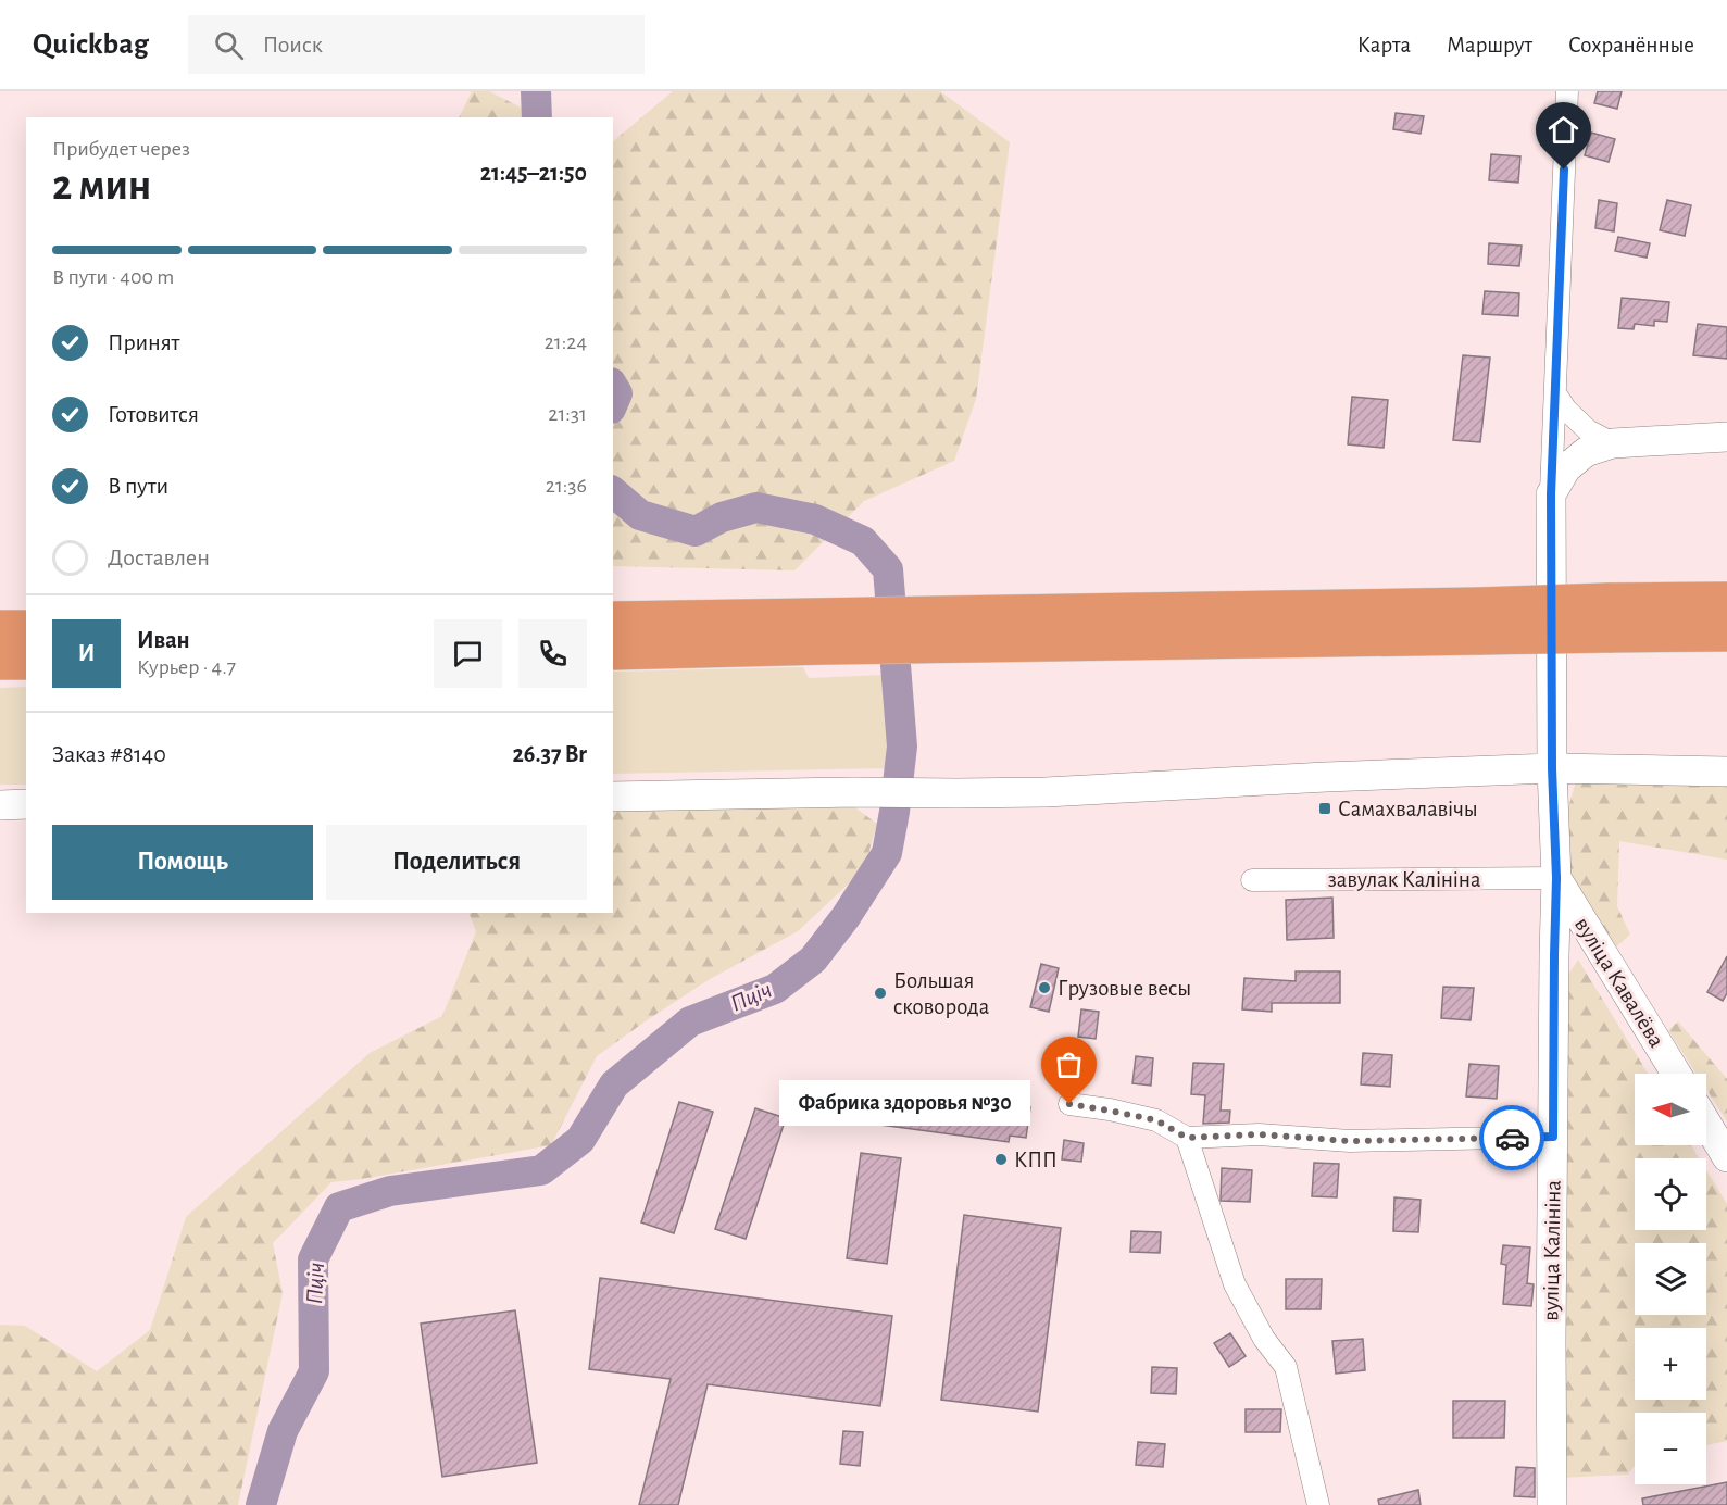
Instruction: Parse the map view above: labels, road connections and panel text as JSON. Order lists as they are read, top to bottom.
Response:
{
  "streets": {
    "street": ["завулак Калініна", "вуліца Кавалёва", "вуліца Калініна"]
  },
  "crossings": [
    ["завулак Калініна", "вуліца Кавалёва"],
    ["завулак Калініна", "вуліца Калініна"],
    ["вуліца Кавалёва", "вуліца Калініна"]
  ],
  "water": ["Пціч"],
  "places": {
    "transit": ["Самахвалавічы"],
    "other": [
      "Грузовые весы",
      "Большая сковорода",
      "Фабрика здоровья №30",
      "КПП"
    ]
  },
  "north": "left",
  "page": {
    "header": "Quickbag",
    "search": "Поиск",
    "nav": ["Карта", "Маршрут", "Сохранённые"],
    "heading": ["2 мин", "Прибудет через", "21:45–21:50"],
    "panel": [
      "Иван",
      "Курьер · 4.7",
      "Заказ #8140",
      "26.37 Br"
    ],
    "bar": "В пути · 400 m",
    "list": [
      ["Принят", "21:24"],
      ["Готовится", "21:31"],
      ["В пути", "21:36"],
      "Доставлен"
    ],
    "round": "И",
    "buttons": ["Помощь", "Поделиться"],
    "map_buttons": ["+", "−"],
    "bubble": "Фабрика здоровья №30"
  }
}
